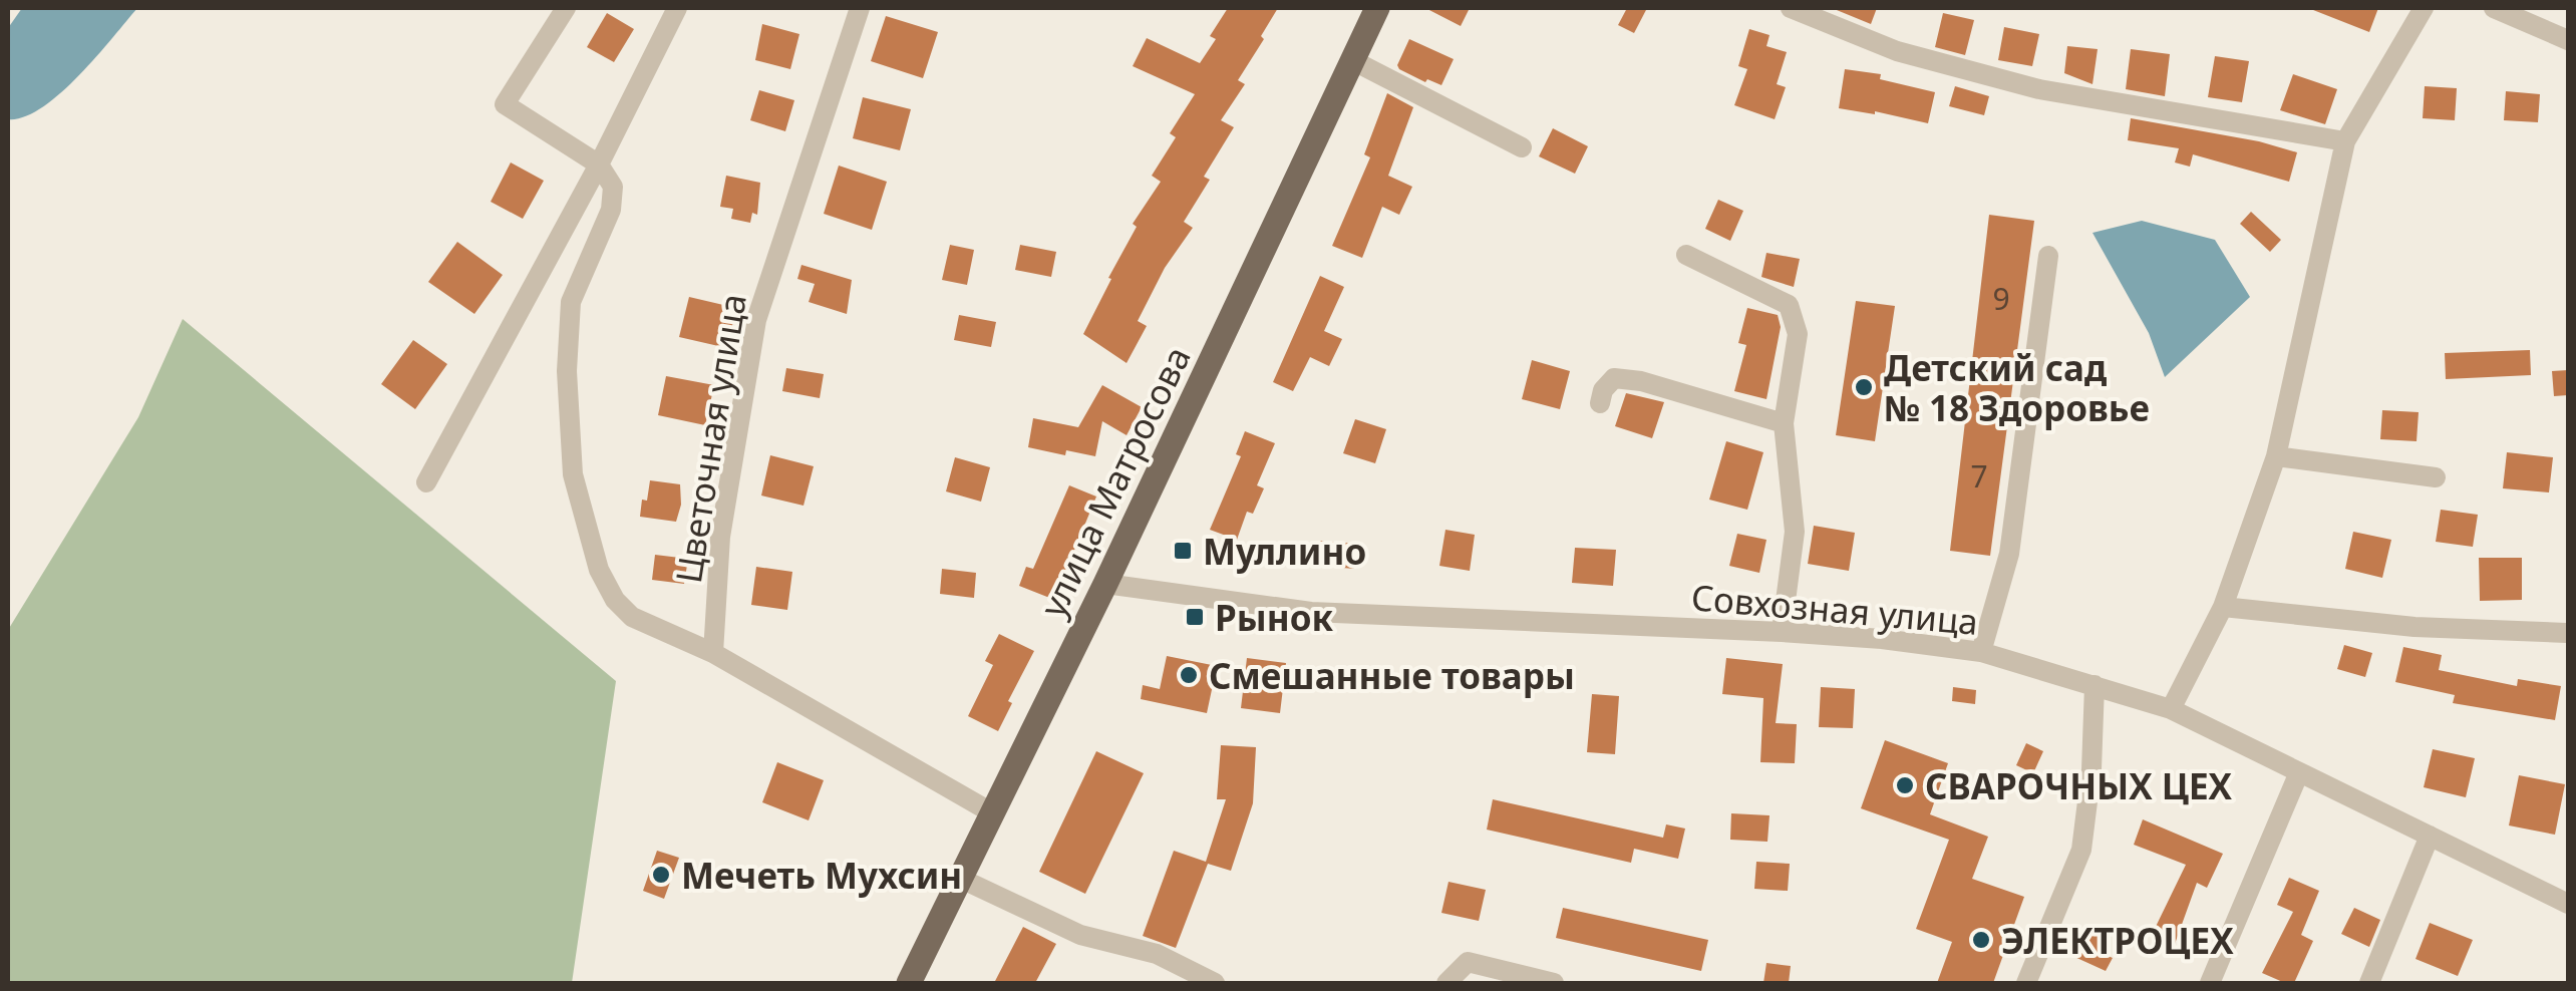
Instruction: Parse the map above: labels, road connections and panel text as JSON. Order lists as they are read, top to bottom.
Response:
{
  "streets": {
    "main road": ["улица Матросова"],
    "street": ["Цветочная улица", "Совхозная улица"]
  },
  "crossings": [
    ["улица Матросова", "Совхозная улица"]
  ],
  "places": {
    "other": [
      "Детский сад № 18 Здоровье",
      "Смешанные товары",
      "СВАРОЧНЫХ ЦЕХ",
      "Мечеть Мухсин",
      "ЭЛЕКТРОЦЕХ"
    ],
    "transit": ["Муллино", "Рынок"]
  },
  "house_numbers": ["9", "7"]
}
